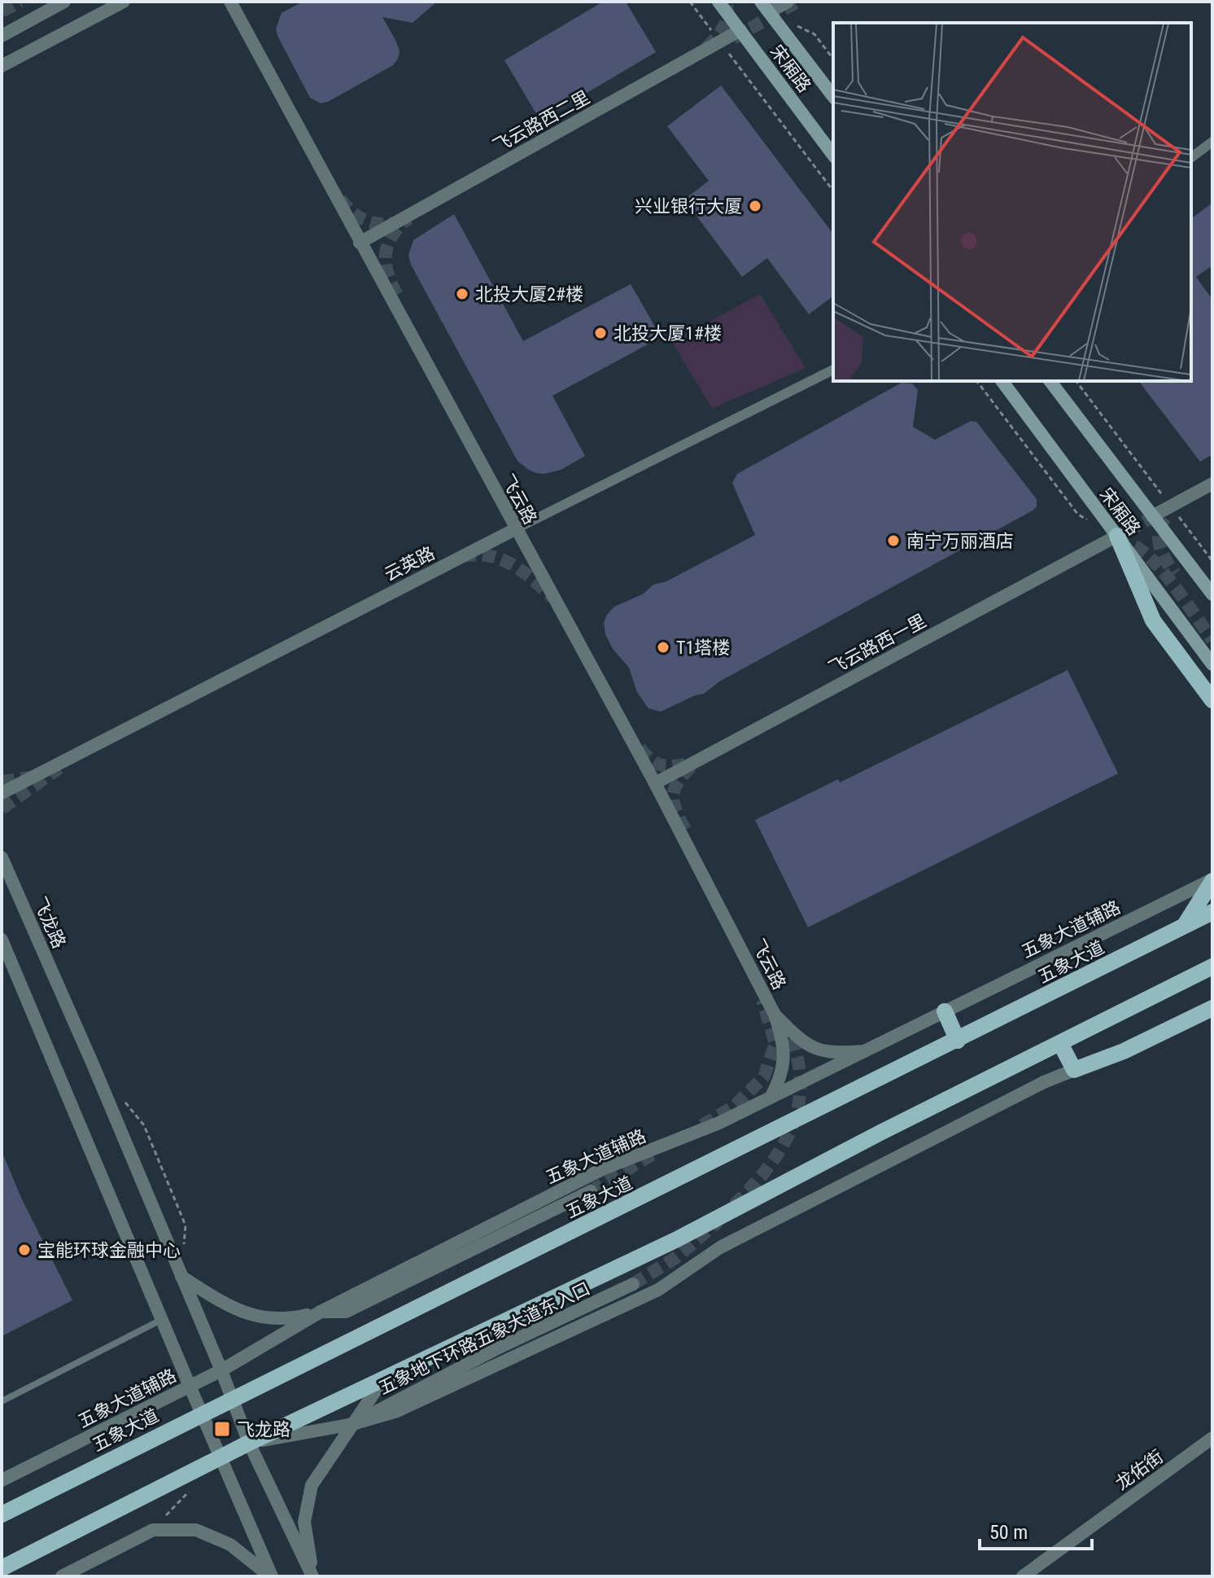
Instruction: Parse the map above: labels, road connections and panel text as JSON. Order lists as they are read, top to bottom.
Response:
{
  "streets": {
    "main road": ["宋厢路", "五象大道"],
    "street": [
      "飞云路西二里",
      "飞云路",
      "云英路",
      "飞云路西一里",
      "飞龙路",
      "五象大道辅路",
      "五象地下环路五象大道东入口",
      "龙佑街"
    ]
  },
  "crossings": [
    ["宋厢路", "飞云路西二里"],
    ["宋厢路", "飞云路西一里"],
    ["飞云路西二里", "飞云路"],
    ["飞云路", "云英路"],
    ["飞云路", "飞云路西一里"],
    ["飞云路", "五象大道辅路"],
    ["飞龙路", "五象大道辅路"],
    ["飞龙路", "五象大道"]
  ],
  "places": {
    "other": [
      "兴业银行大厦",
      "北投大厦2#楼",
      "北投大厦1#楼",
      "南宁万丽酒店",
      "T1塔楼",
      "宝能环球金融中心"
    ],
    "transit": ["飞龙路"]
  },
  "scale_bar": "50 m"
}
